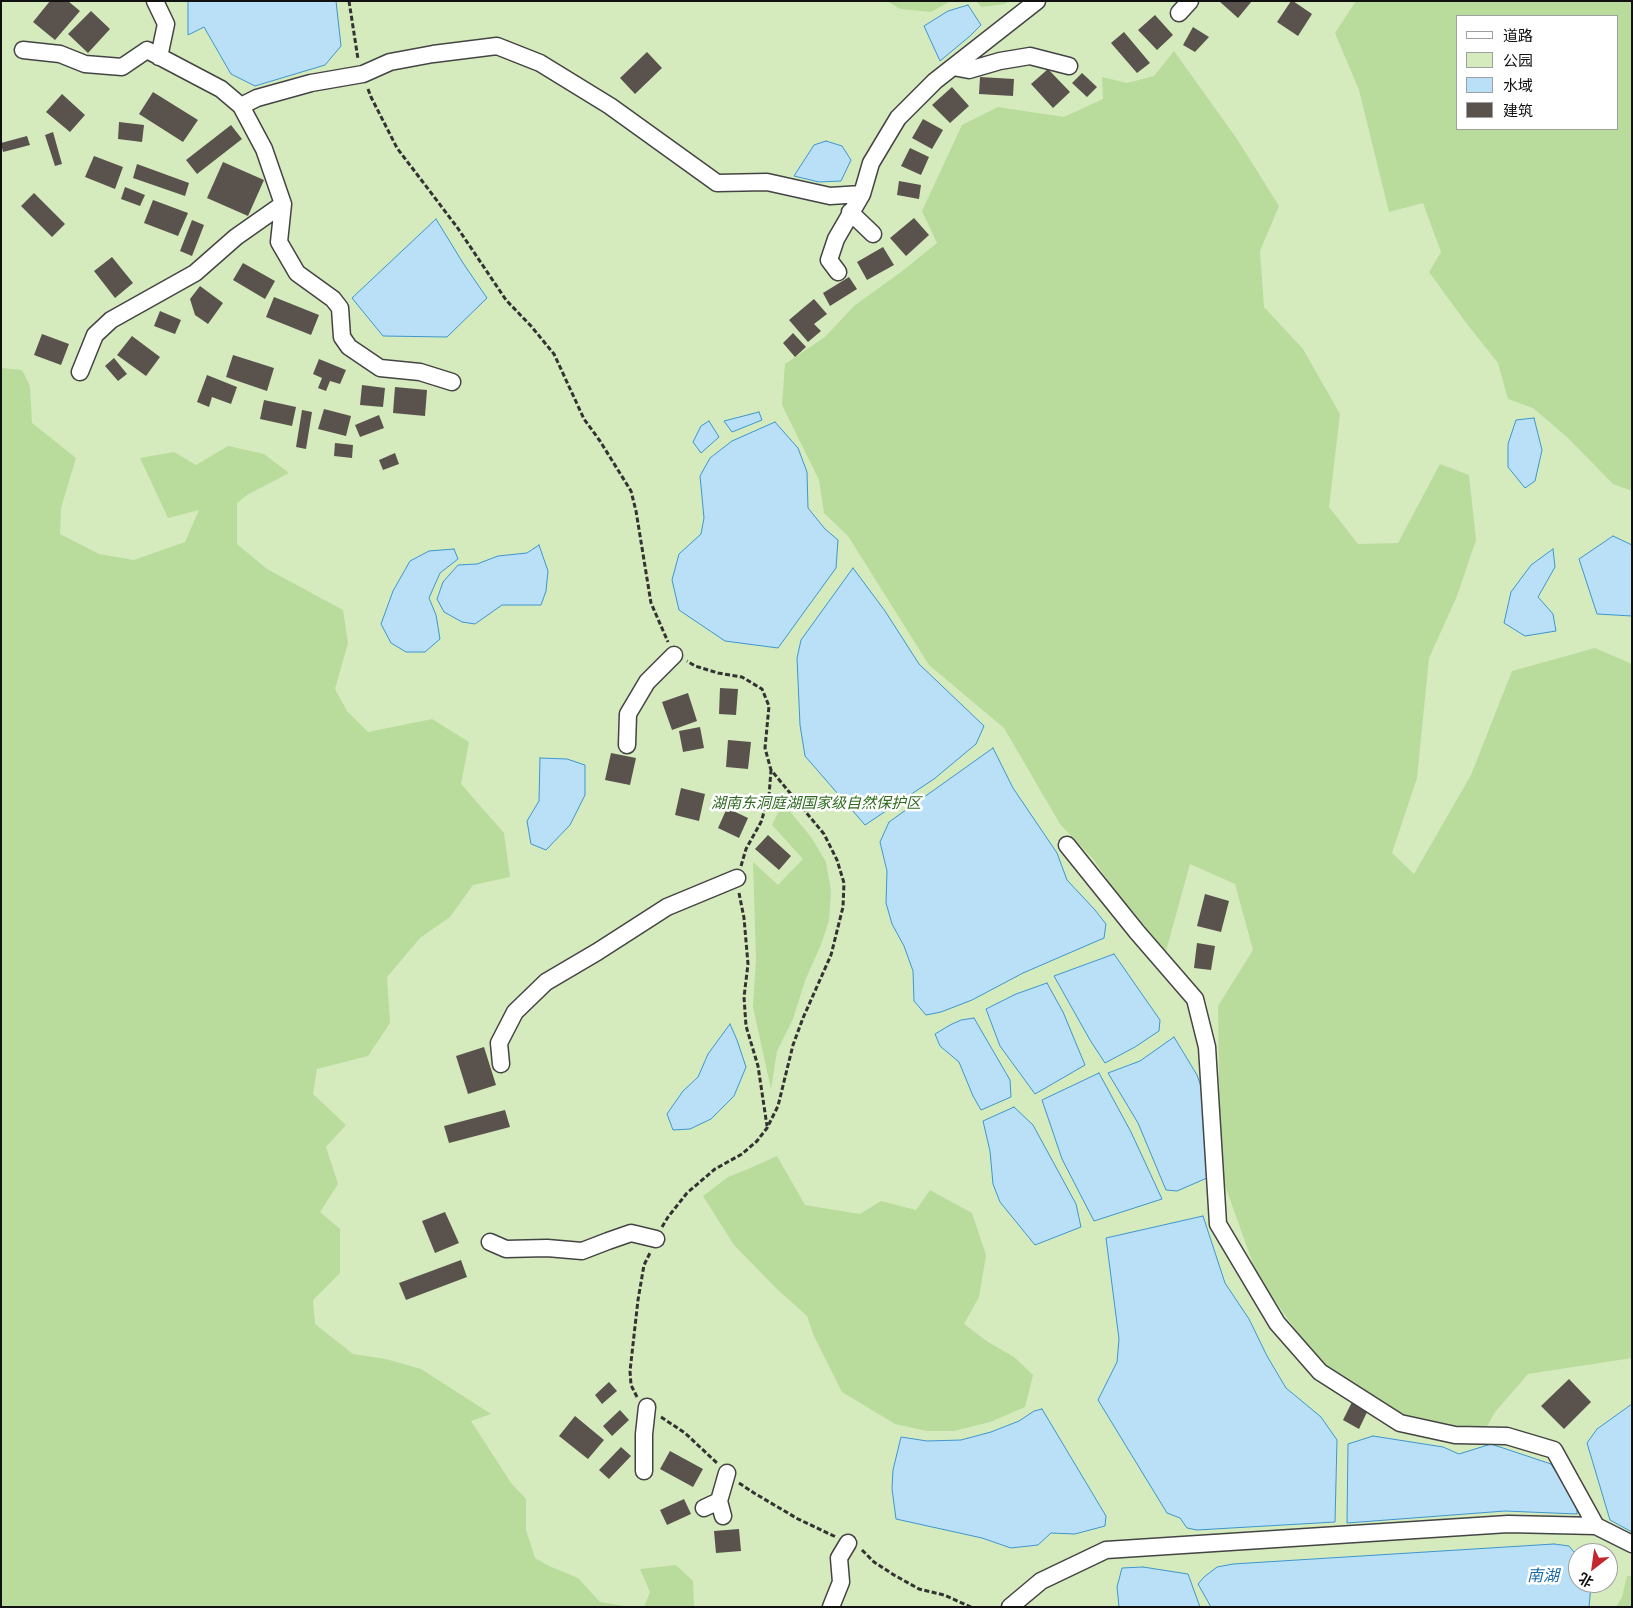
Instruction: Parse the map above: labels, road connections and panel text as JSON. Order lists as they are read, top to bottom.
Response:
{
  "water": ["南湖"],
  "parks": ["湖南东洞庭湖国家级自然保护区"],
  "legend": [
    "道路",
    "公园",
    "水域",
    "建筑"
  ],
  "north": "bottom left"
}
